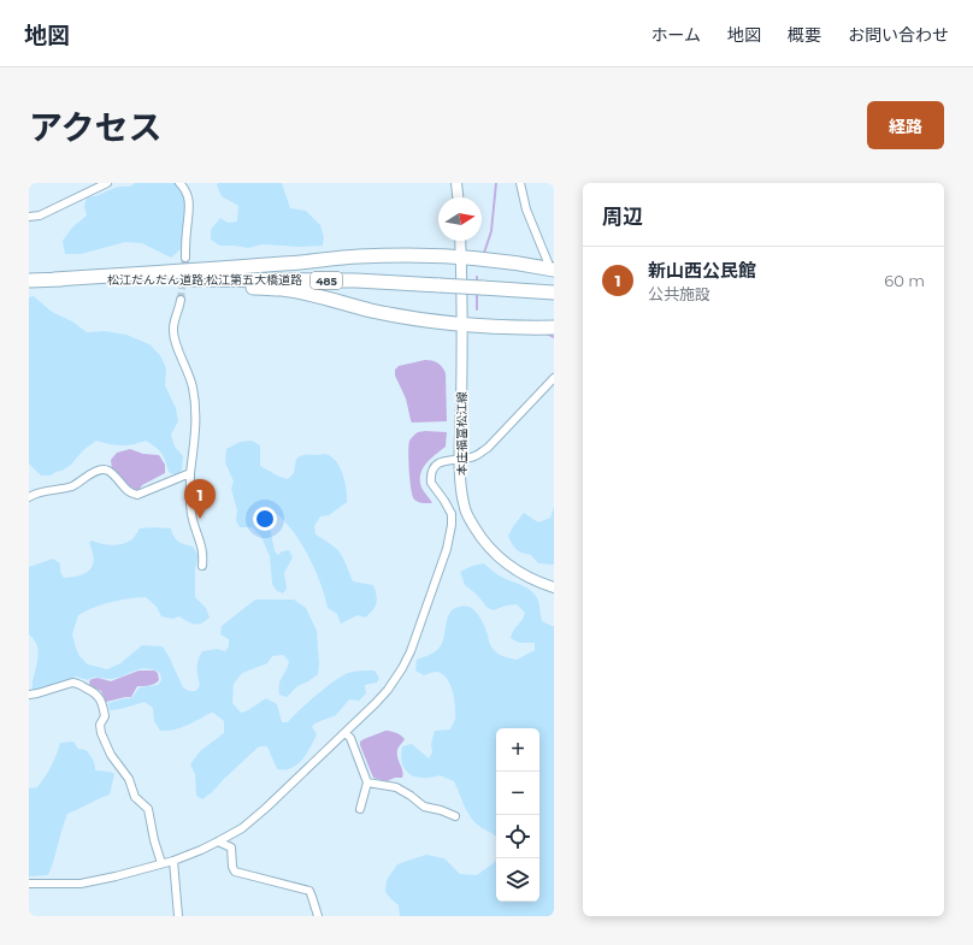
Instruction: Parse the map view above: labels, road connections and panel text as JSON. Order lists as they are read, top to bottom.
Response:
{
  "streets": {
    "highway": ["松江だんだん道路;松江第五大橋道路", "485"],
    "main road": ["本庄福富松江線"]
  },
  "north": "right",
  "page": {
    "header": "地図",
    "nav": [
      "ホーム",
      "地図",
      "概要",
      "お問い合わせ"
    ],
    "title": "アクセス",
    "buttons": "経路",
    "heading": "周辺",
    "list": [
      {
        "mark": "1",
        "name": "新山西公民館",
        "note": "公共施設",
        "value": "60 m"
      }
    ],
    "pins": "1",
    "map_buttons": ["+", "−"]
  }
}
